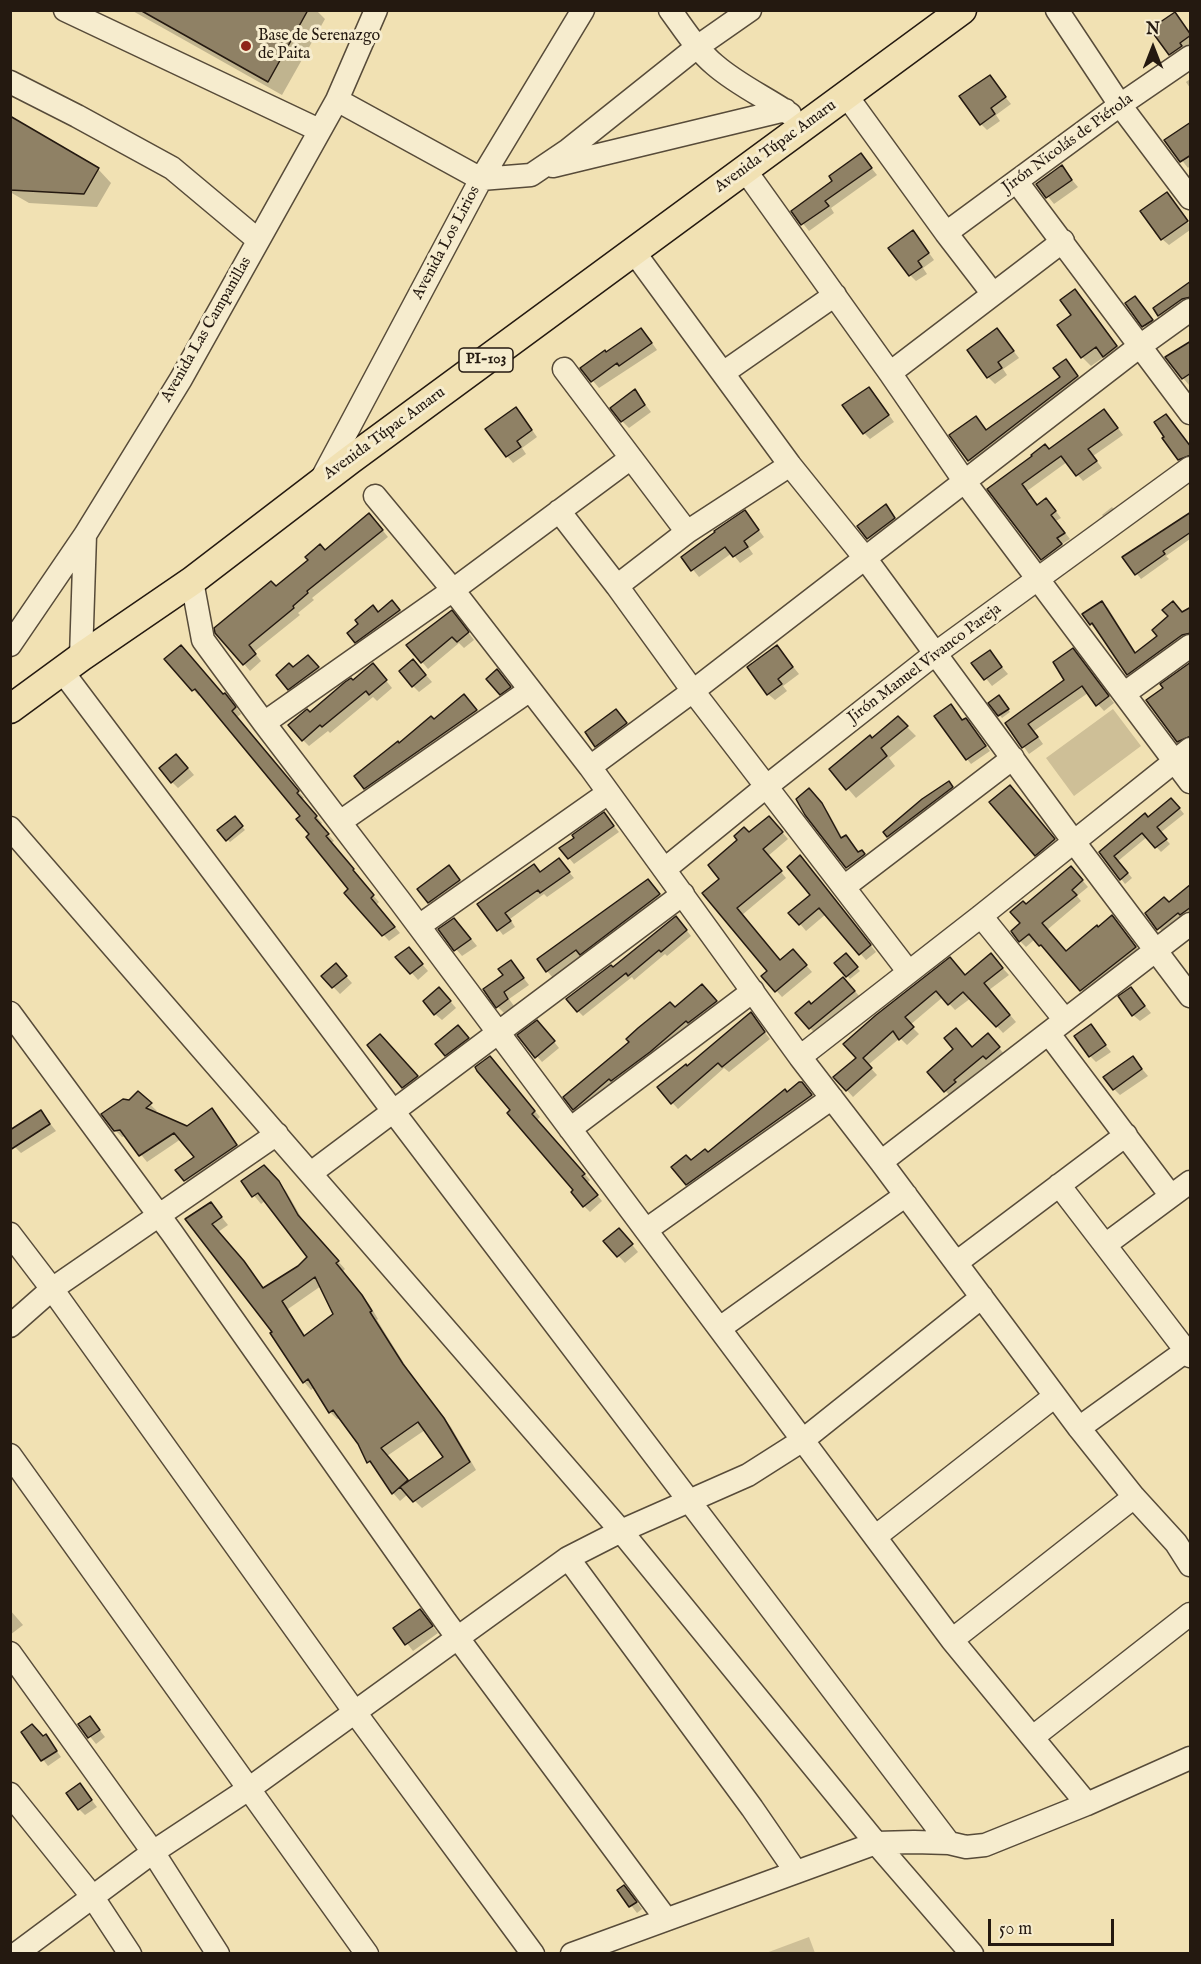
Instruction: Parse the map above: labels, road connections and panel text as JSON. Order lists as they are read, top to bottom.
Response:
{
  "streets": {
    "main road": ["Avenida Túpac Amaru", "PI-103"],
    "street": [
      "Jirón Nicolás de Piérola",
      "Avenida Los Lirios",
      "Avenida Las Campanillas",
      "Jirón Manuel Vivanco Pareja"
    ]
  },
  "crossings": [
    ["Avenida Túpac Amaru", "Avenida Los Lirios"],
    ["Avenida Túpac Amaru", "Avenida Las Campanillas"]
  ],
  "places": ["Base de Serenazgo de Paita"],
  "scale_bar": "50 m",
  "north": "top"
}
